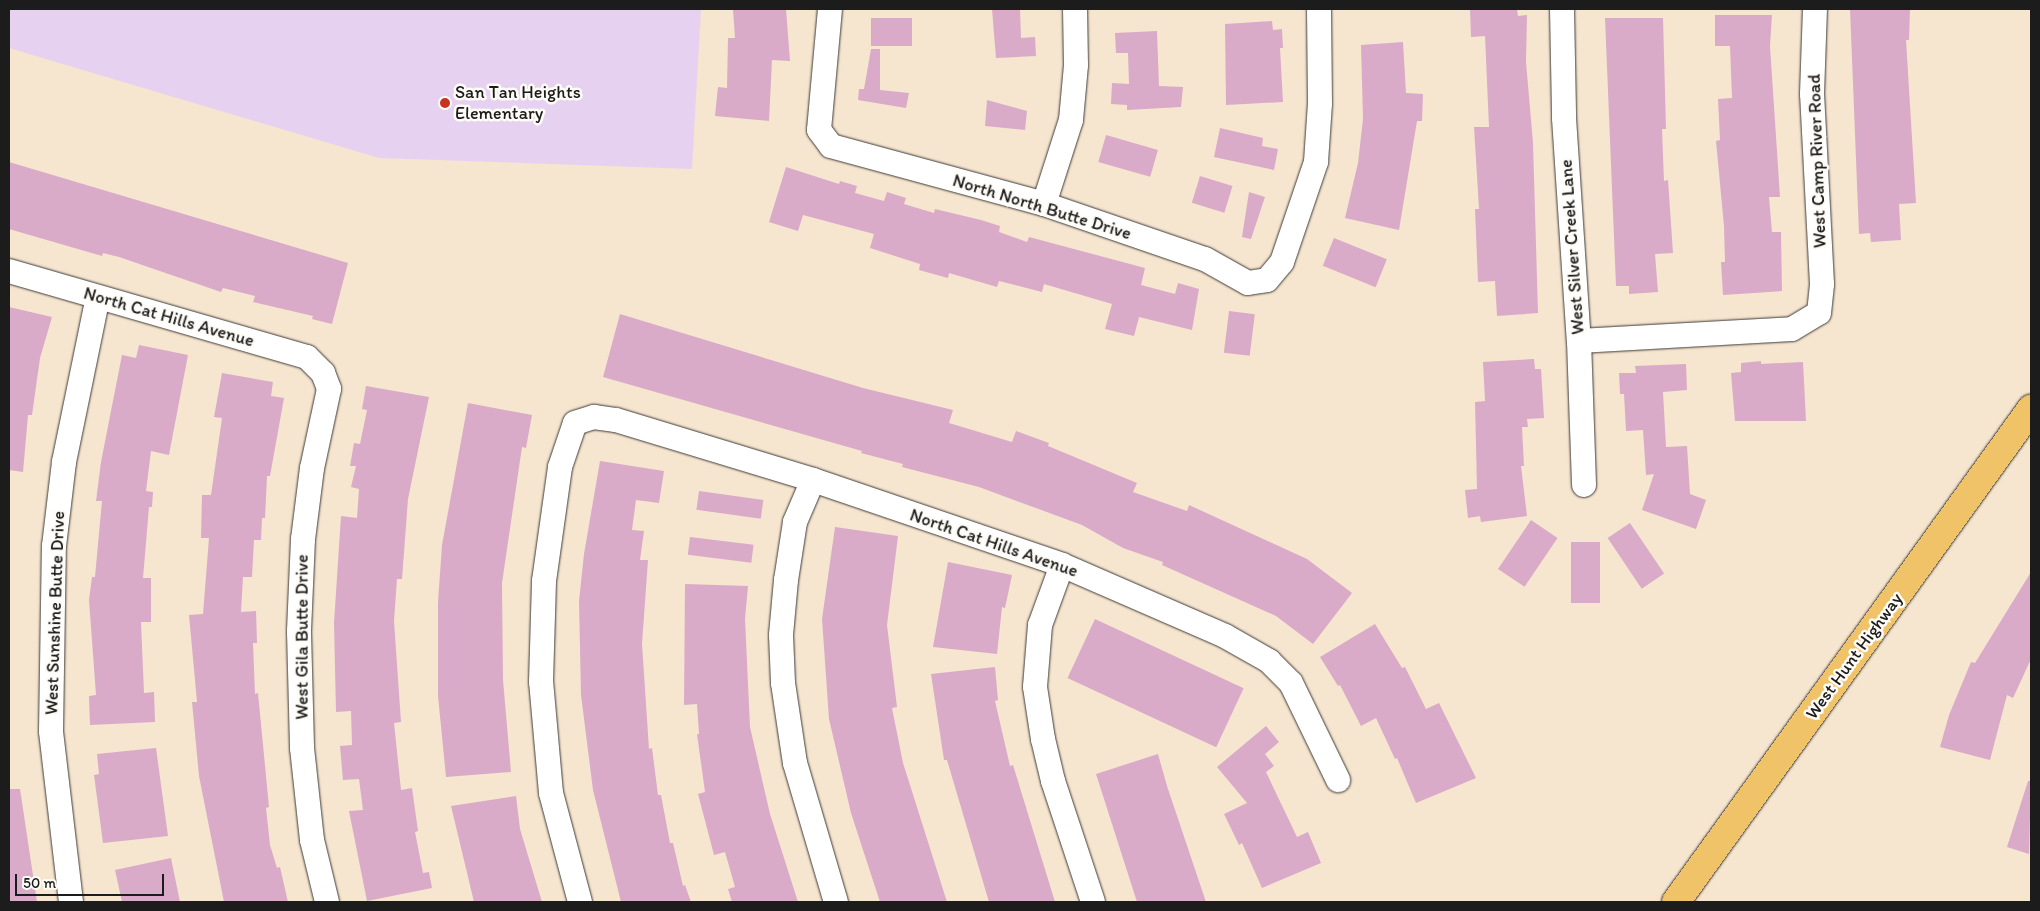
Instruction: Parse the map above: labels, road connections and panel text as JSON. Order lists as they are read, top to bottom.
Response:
{
  "streets": {
    "main road": ["West Hunt Highway"],
    "street": [
      "West Camp River Road",
      "North North Butte Drive",
      "West Silver Creek Lane",
      "North Cat Hills Avenue",
      "West Sunshine Butte Drive",
      "West Gila Butte Drive"
    ]
  },
  "crossings": [
    ["West Camp River Road", "West Silver Creek Lane"],
    ["North Cat Hills Avenue", "West Sunshine Butte Drive"],
    ["North Cat Hills Avenue", "West Gila Butte Drive"]
  ],
  "places": ["San Tan Heights Elementary"],
  "scale_bar": "50 m"
}
